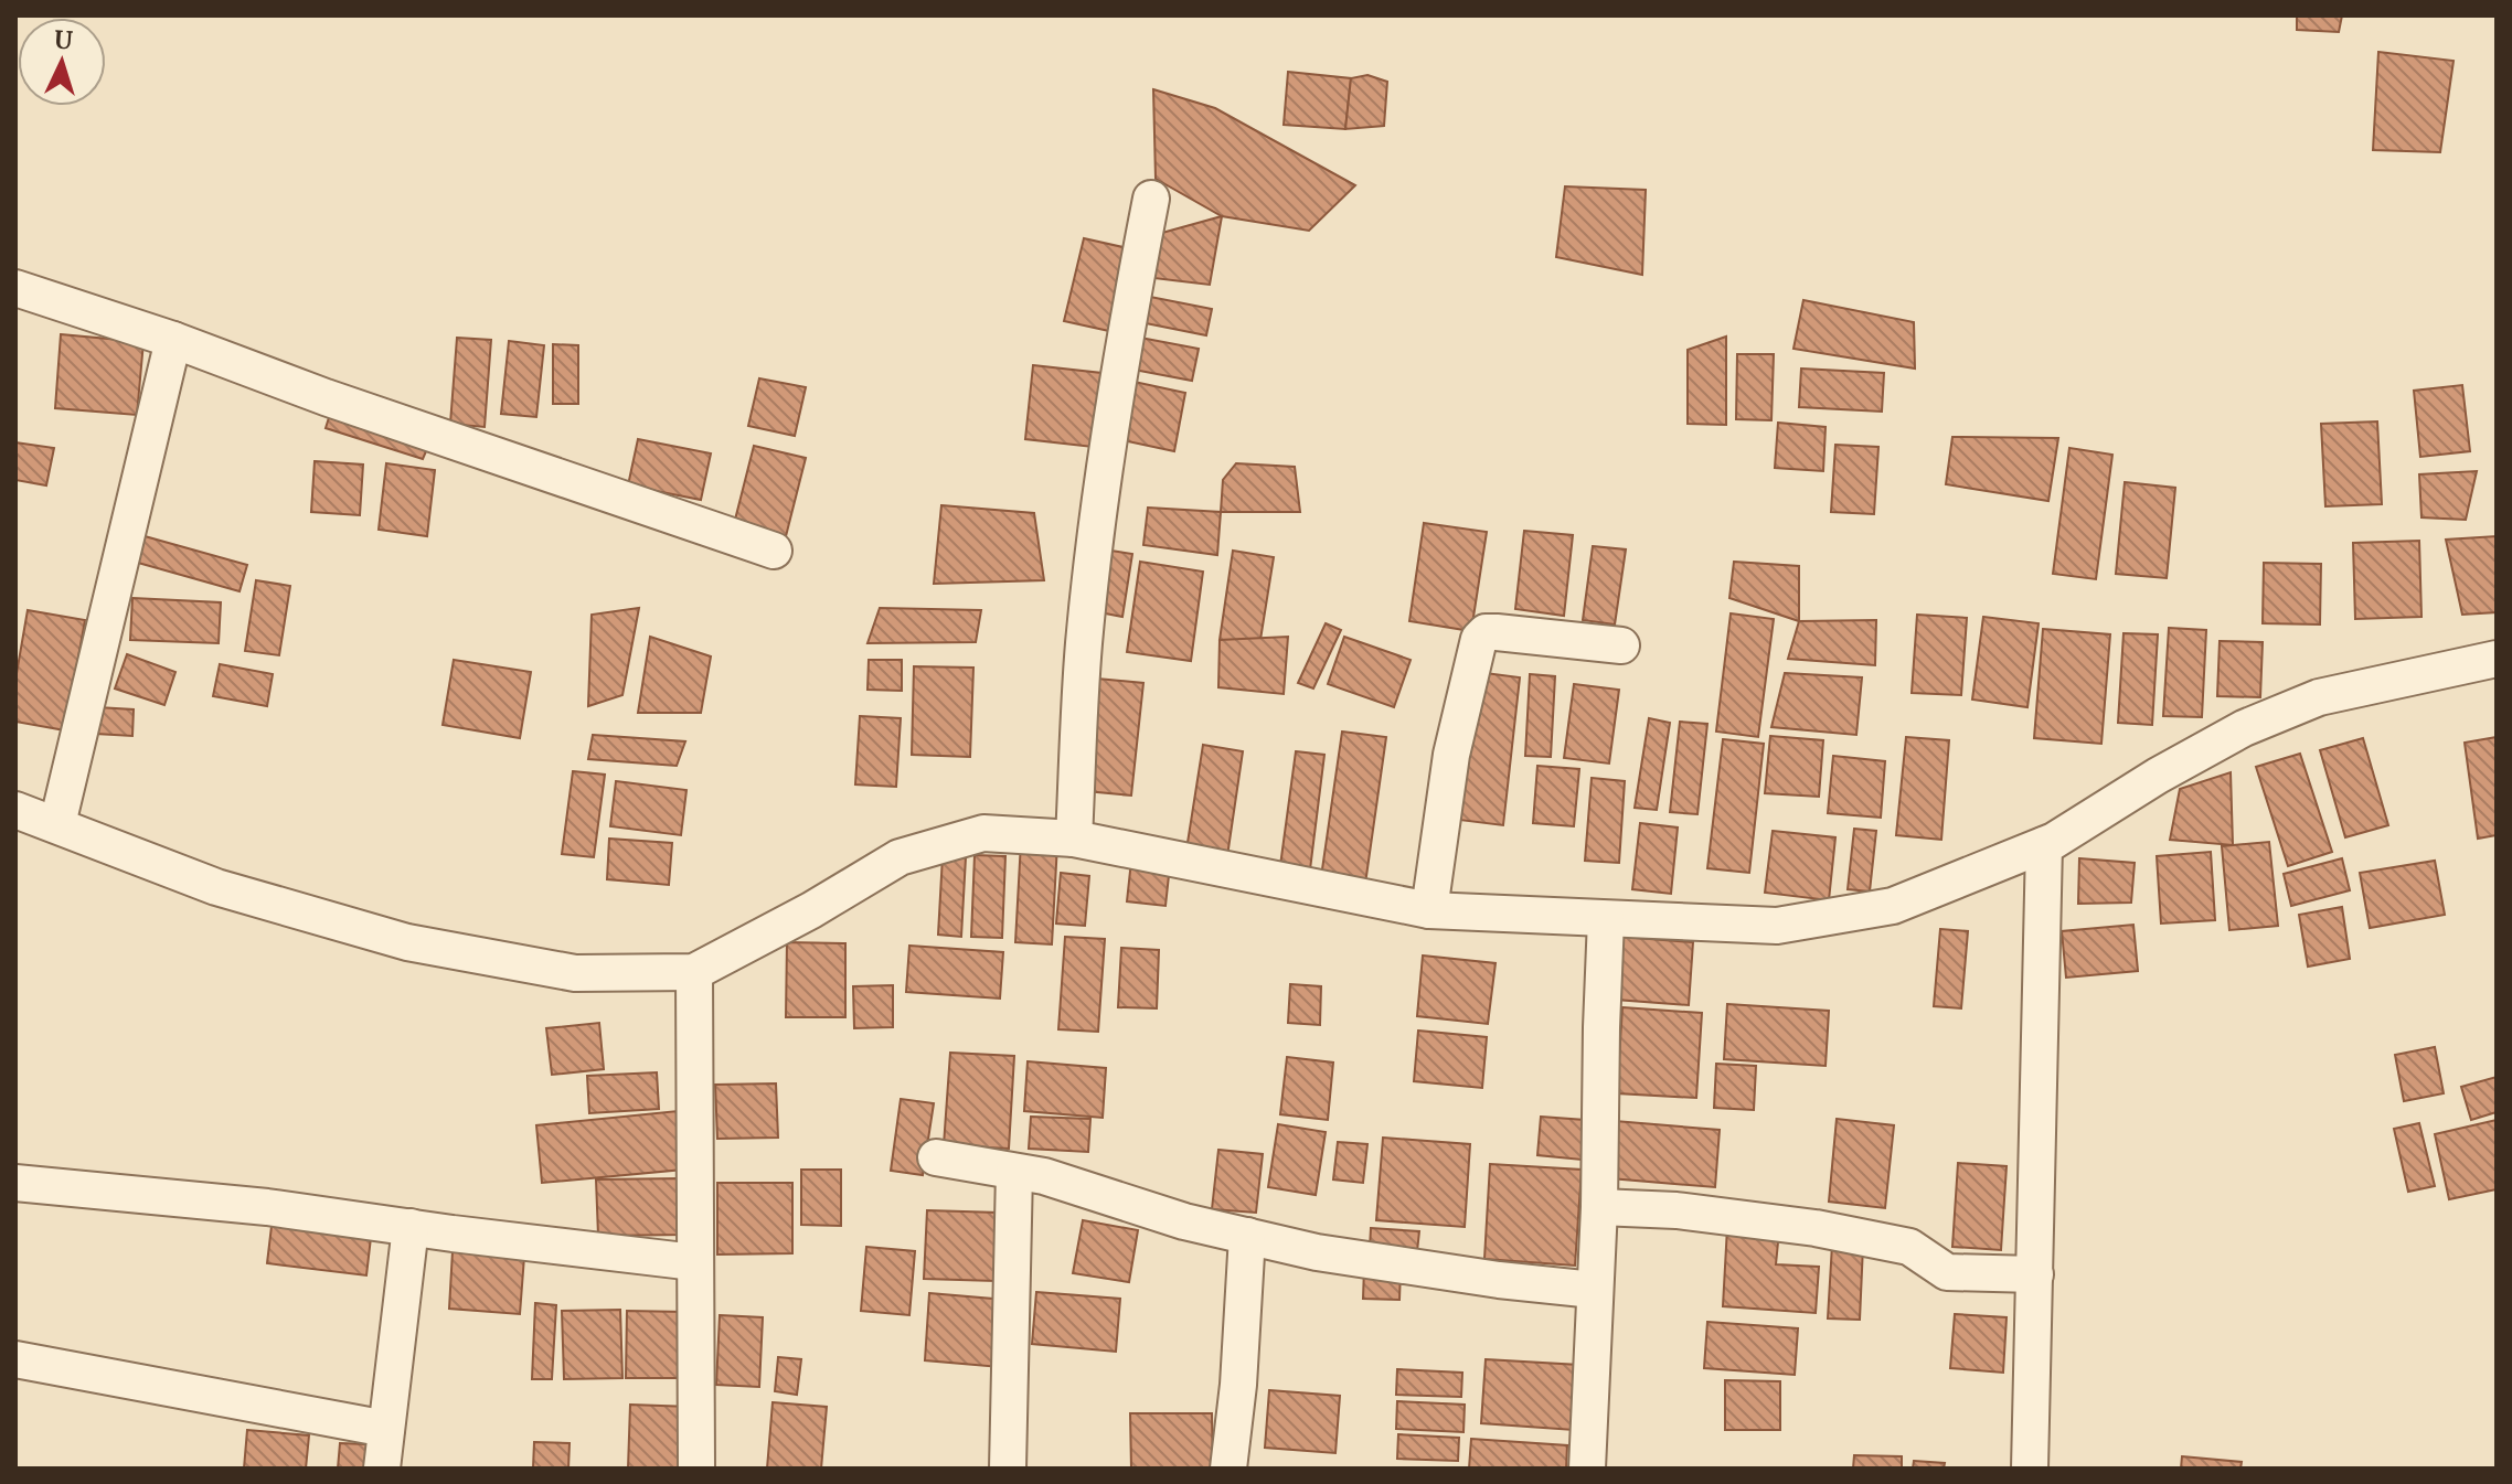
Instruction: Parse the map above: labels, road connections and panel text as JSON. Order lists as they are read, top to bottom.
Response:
{
  "north": "top"
}
